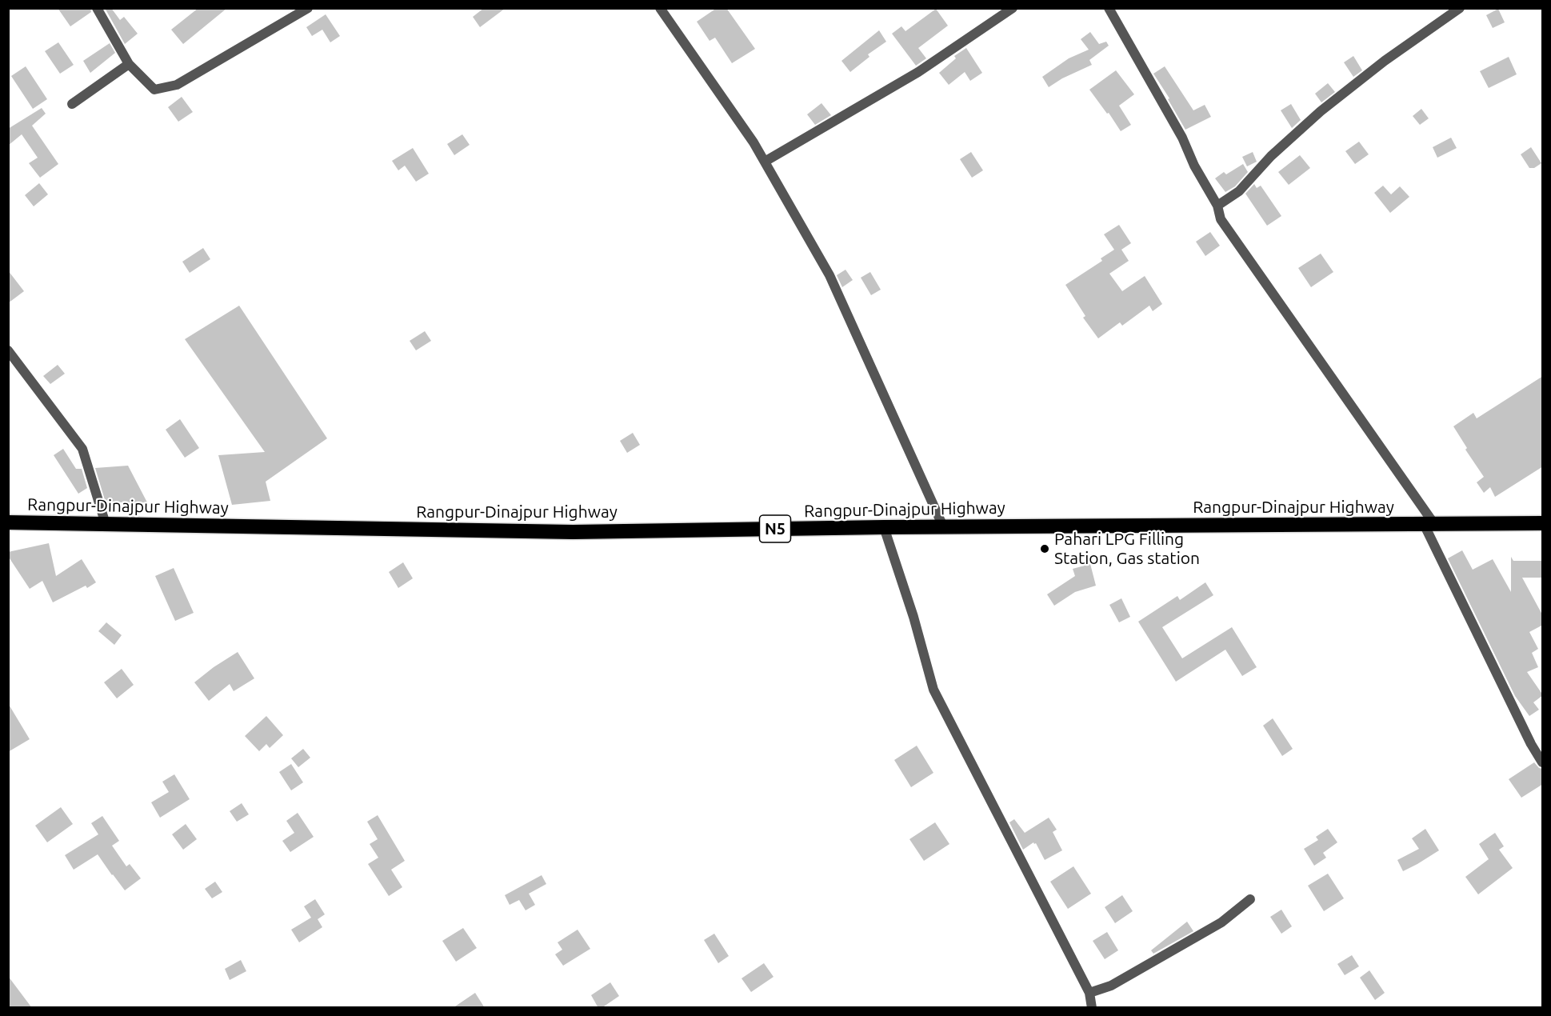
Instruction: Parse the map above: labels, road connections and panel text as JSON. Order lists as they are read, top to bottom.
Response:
{
  "streets": {
    "highway": ["Rangpur-Dinajpur Highway", "N5"]
  },
  "places": ["Pahari LPG Filling Station, Gas station"]
}
